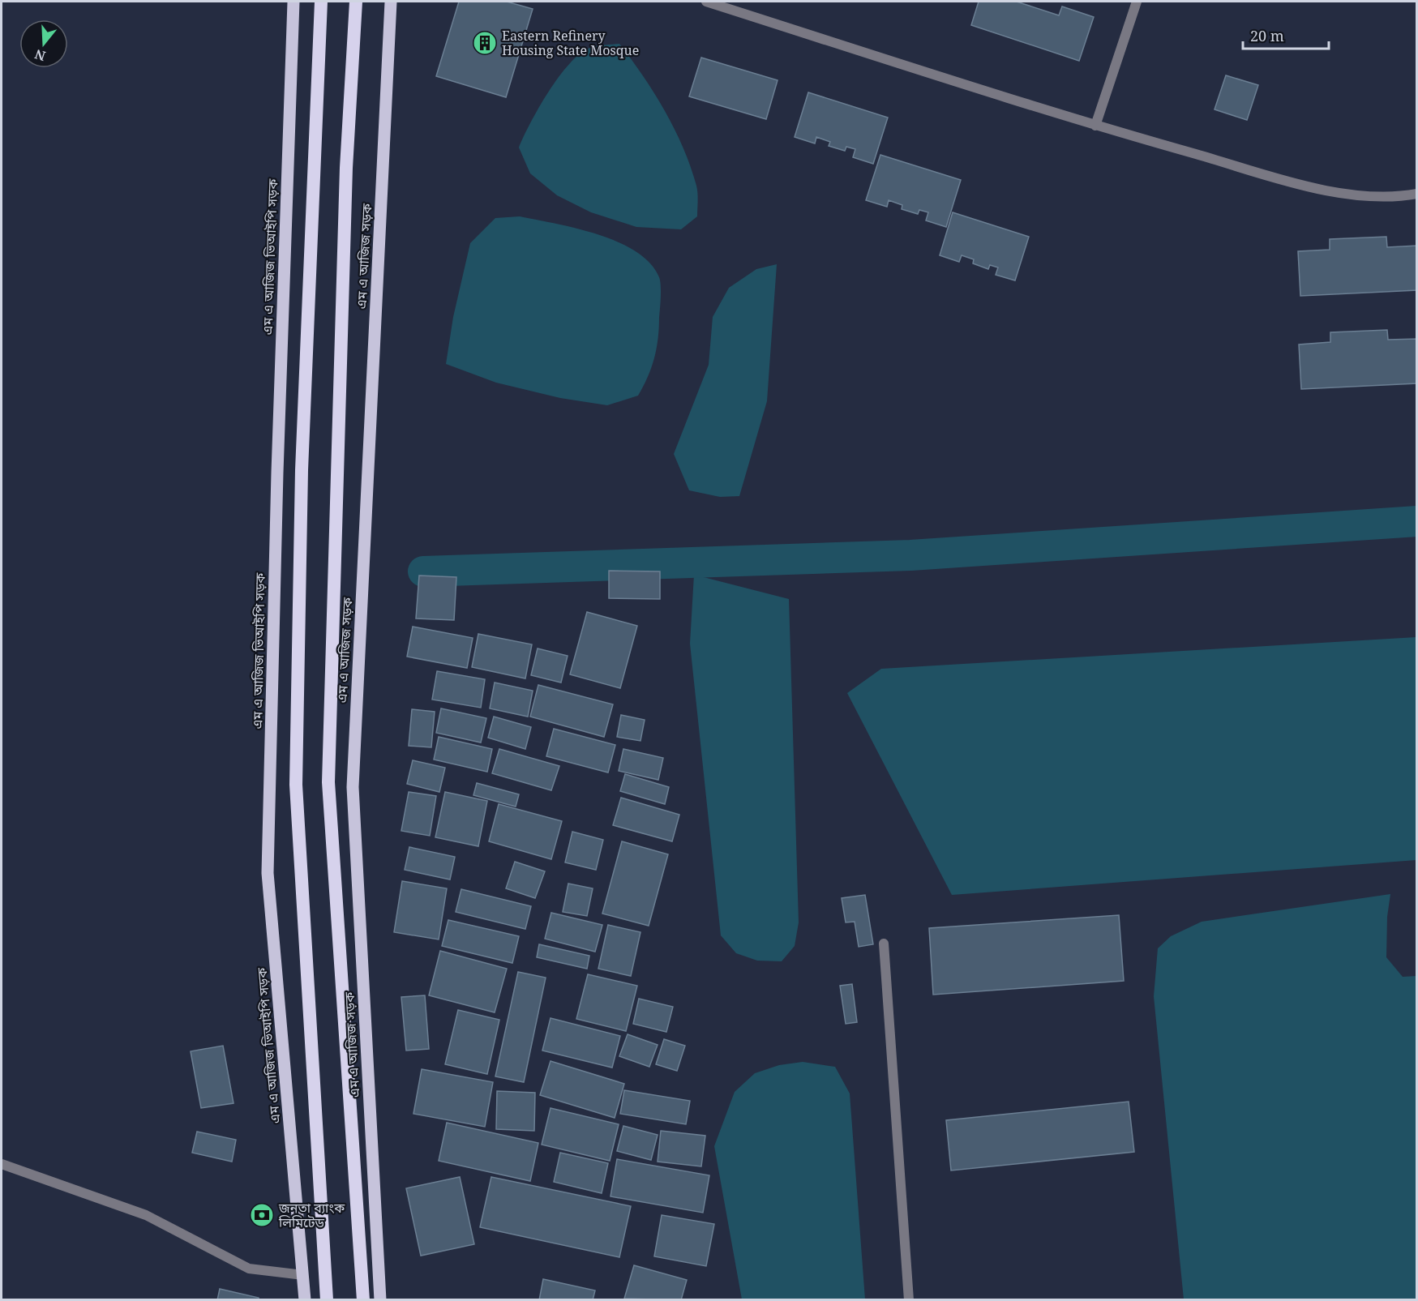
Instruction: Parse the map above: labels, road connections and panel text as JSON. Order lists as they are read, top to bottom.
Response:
{
  "streets": {
    "main road": ["এম এ আজিজ সড়ক", "এম এ আজিজ ভিআইপি সড়ক"]
  },
  "places": {
    "building": ["Eastern Refinery Housing State Mosque"],
    "bank": ["জনতা ব্যাংক লিমিটেড"]
  },
  "scale_bar": "20 m",
  "north": "bottom"
}
